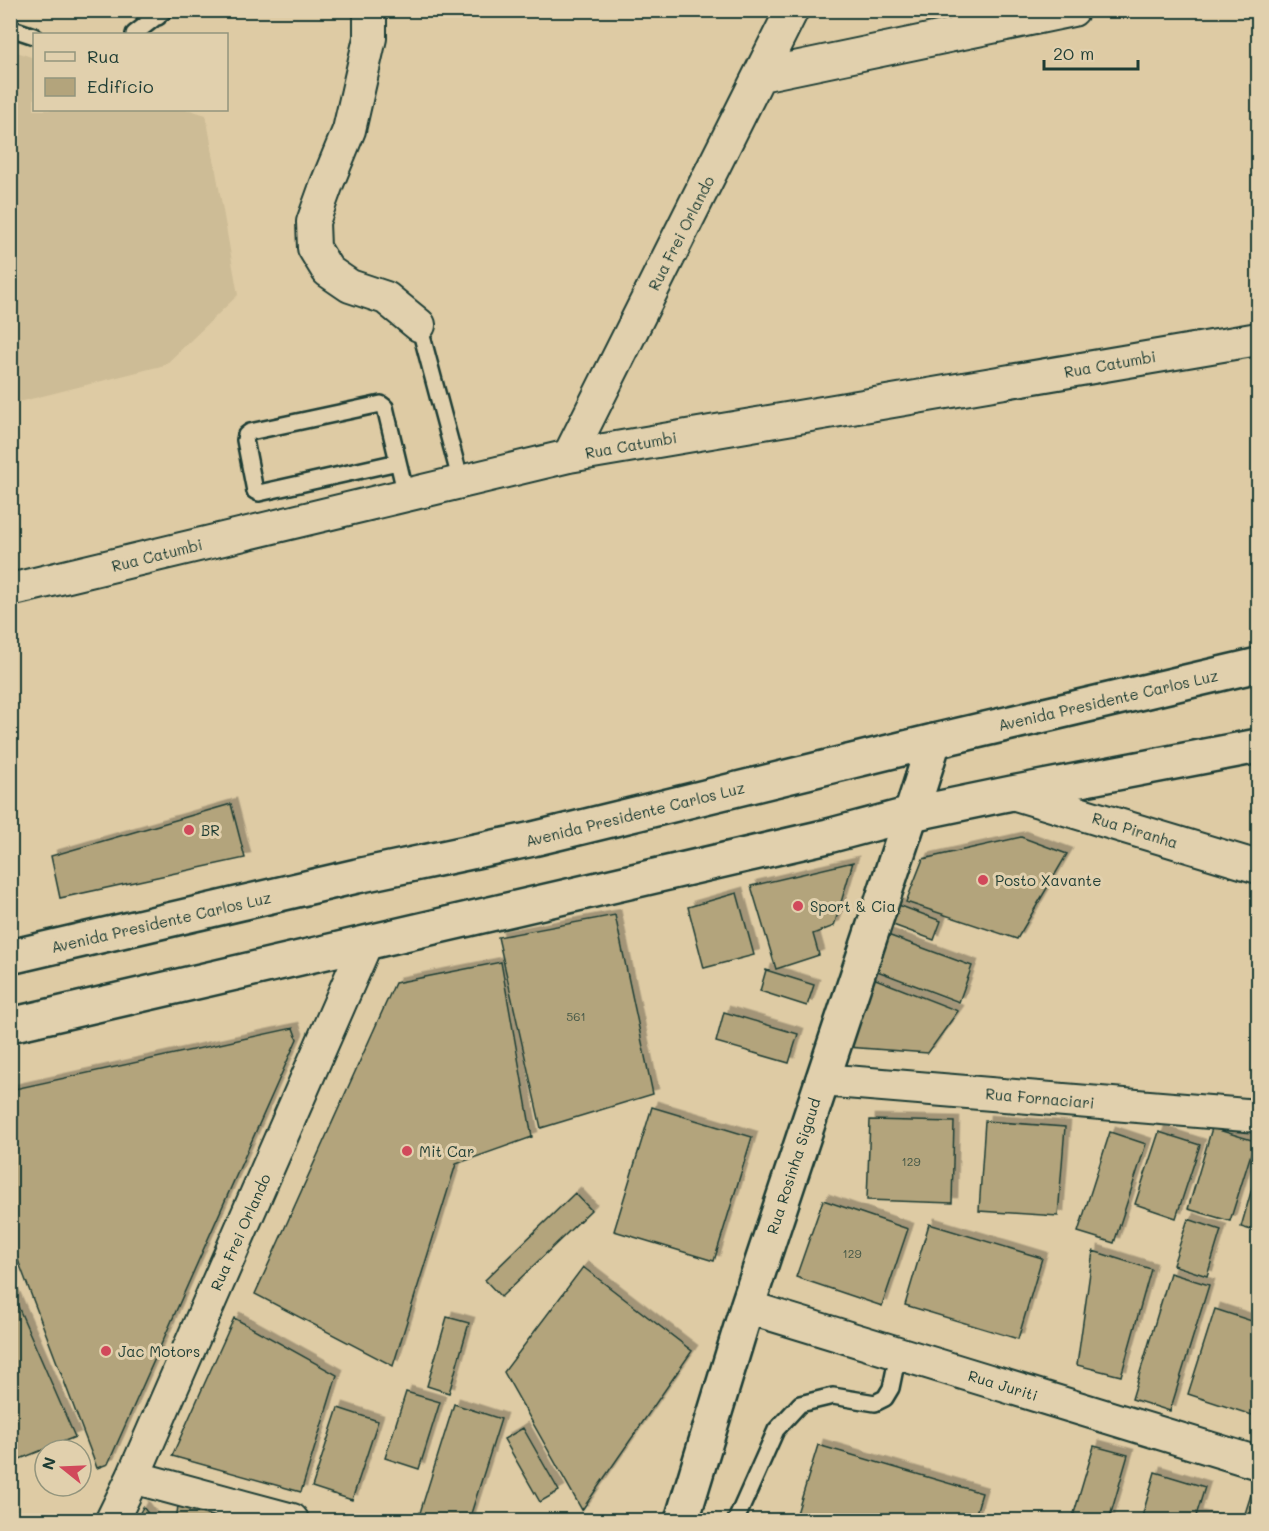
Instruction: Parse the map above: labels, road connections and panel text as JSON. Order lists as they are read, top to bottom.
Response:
{
  "streets": {
    "main road": ["Avenida Presidente Carlos Luz", "Rua Rosinha Sigaud"],
    "street": [
      "Rua Frei Orlando",
      "Rua Catumbi",
      "Rua Piranha",
      "Rua Fornaciari",
      "Rua Juriti"
    ]
  },
  "crossings": [
    ["Rua Frei Orlando", "Rua Catumbi"],
    ["Avenida Presidente Carlos Luz", "Rua Rosinha Sigaud"],
    ["Rua Fornaciari", "Rua Rosinha Sigaud"],
    ["Rua Rosinha Sigaud", "Rua Juriti"]
  ],
  "places": [
    "BR",
    "Posto Xavante",
    "Sport & Cia",
    "Mit Car",
    "Jac Motors"
  ],
  "house_numbers": ["561", "129", "129"],
  "legend": ["Rua", "Edifício"],
  "scale_bar": "20 m",
  "north": "left"
}
